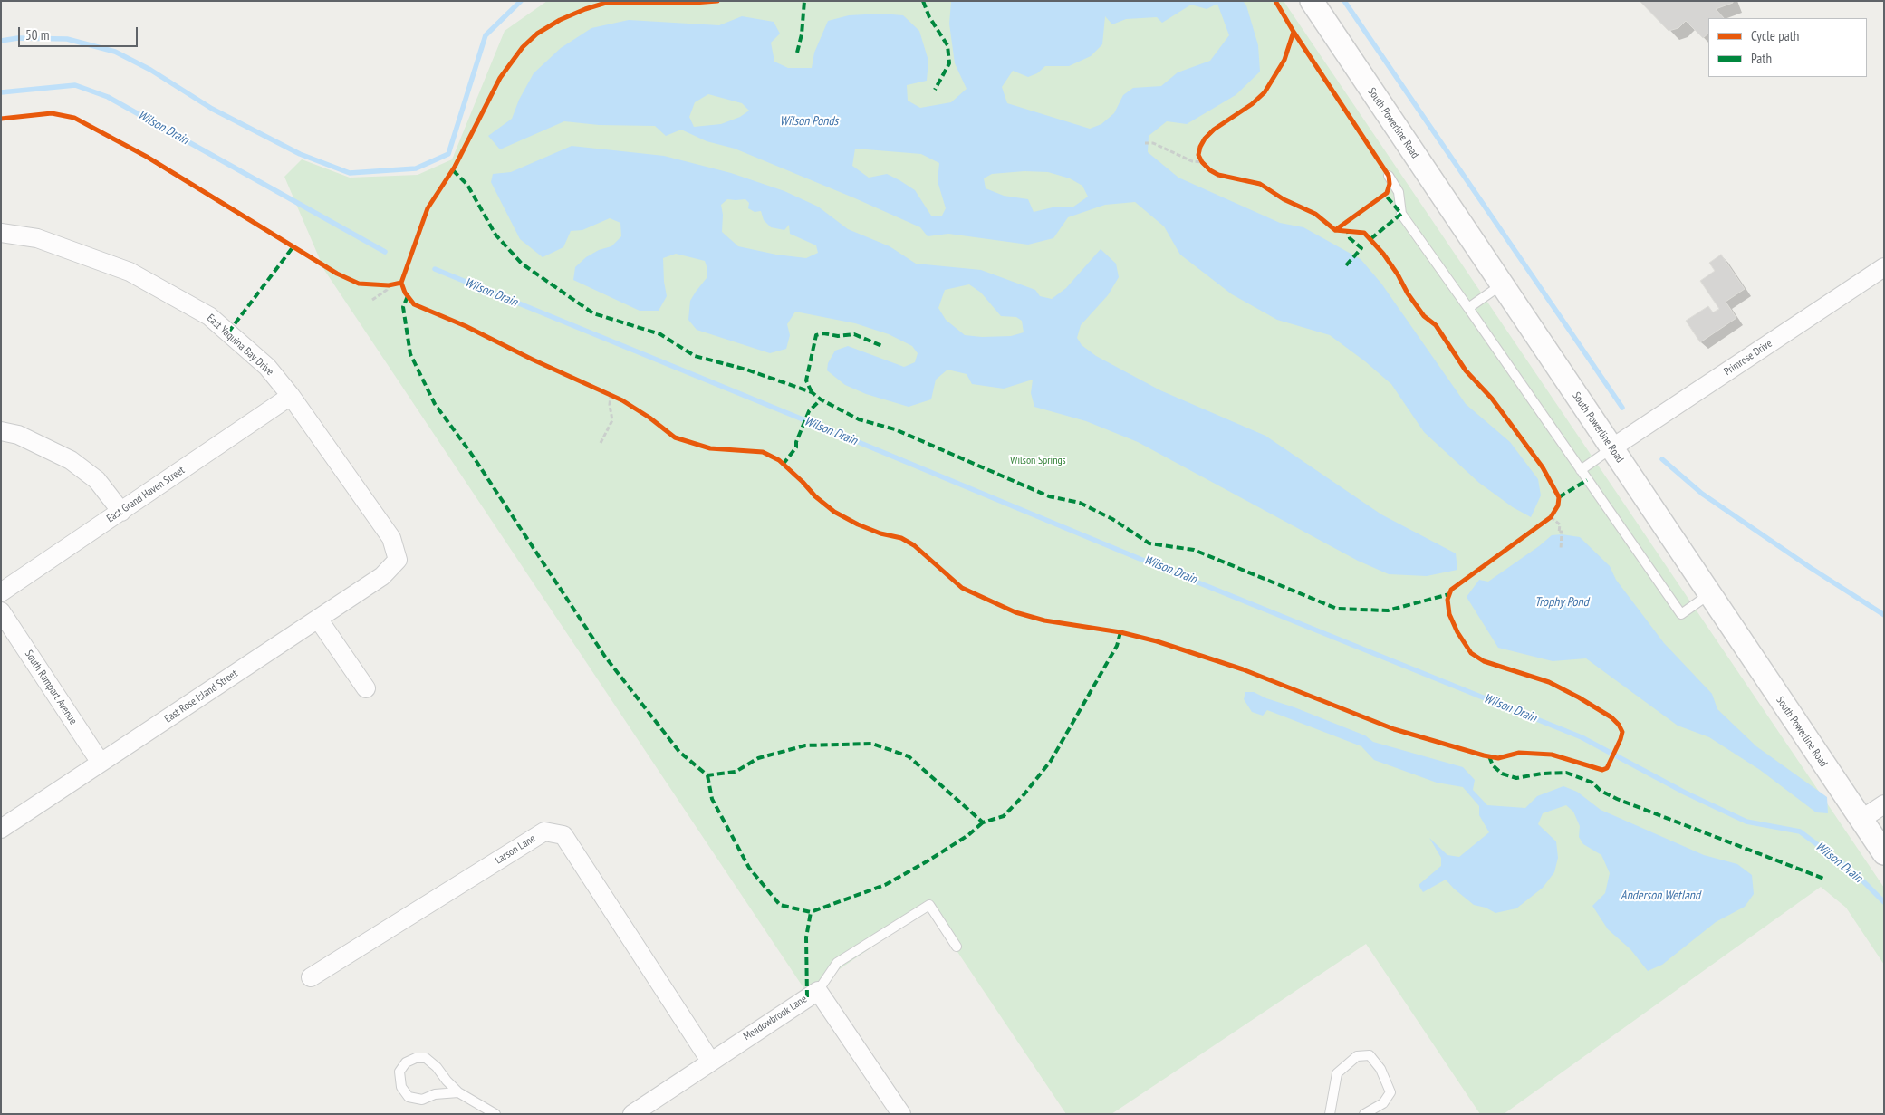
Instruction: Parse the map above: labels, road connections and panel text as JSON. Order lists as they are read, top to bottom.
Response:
{
  "streets": {
    "street": [
      "South Powerline Road",
      "East Yaquina Bay Drive",
      "Primrose Drive",
      "East Grand Haven Street",
      "South Rampart Avenue",
      "East Rose Island Street",
      "Larson Lane",
      "Meadowbrook Lane"
    ]
  },
  "crossings": [
    ["South Powerline Road", "Primrose Drive"],
    ["East Yaquina Bay Drive", "East Grand Haven Street"],
    ["East Yaquina Bay Drive", "East Rose Island Street"],
    ["South Rampart Avenue", "East Rose Island Street"],
    ["Larson Lane", "Meadowbrook Lane"]
  ],
  "water": [
    "Wilson Ponds",
    "Wilson Drain",
    "Trophy Pond",
    "Anderson Wetland"
  ],
  "parks": ["Wilson Springs"],
  "legend": ["Cycle path", "Path"],
  "scale_bar": "50 m"
}
